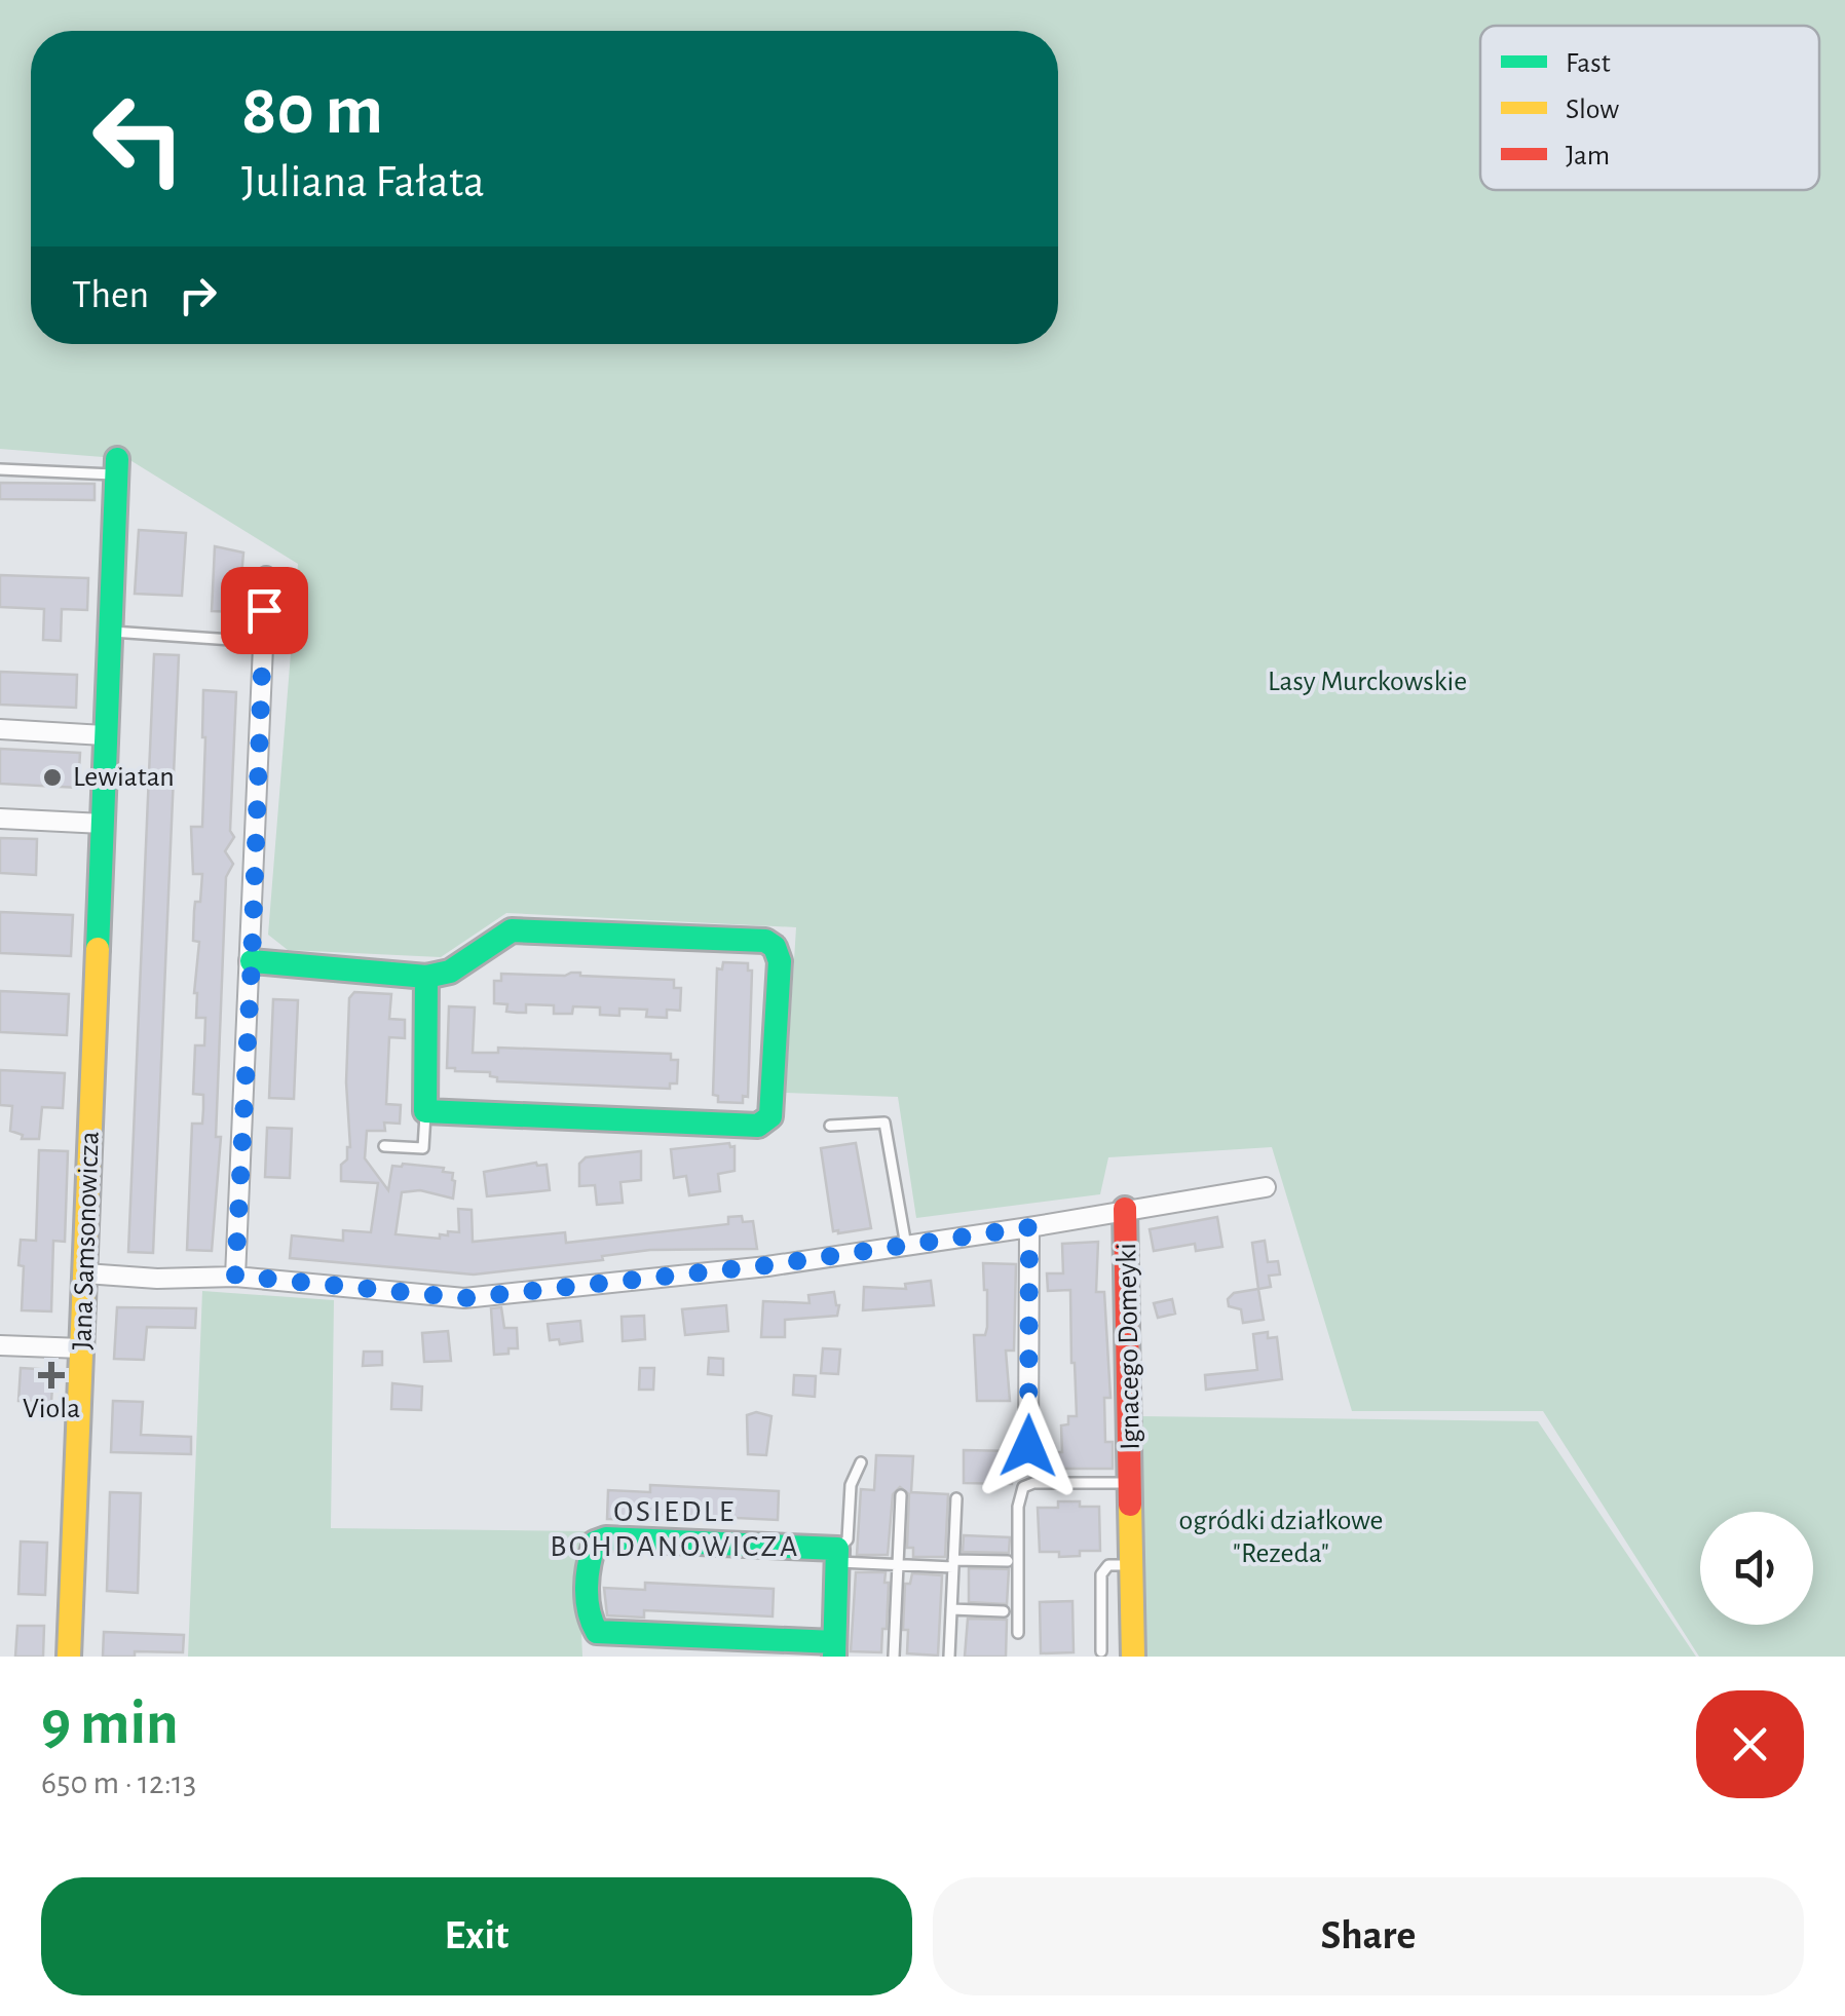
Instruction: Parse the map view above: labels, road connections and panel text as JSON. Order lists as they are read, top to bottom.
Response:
{
  "streets": {
    "street": ["Jana Samsonowicza", "Ignacego Domeyki"]
  },
  "districts": ["OSIEDLE BOHDANOWICZA"],
  "parks": ["Lasy Murckowskie", "ogródki działkowe \"Rezeda\""],
  "places": {
    "other": ["Lewiatan"],
    "health": ["Viola"]
  },
  "legend": ["Fast", "Slow", "Jam"],
  "page": {
    "turn": ["80 m", "Juliana Fałata"],
    "then": "Then",
    "heading": ["9 min", "650 m · 12:13"],
    "buttons": ["Exit", "Share"]
  }
}
